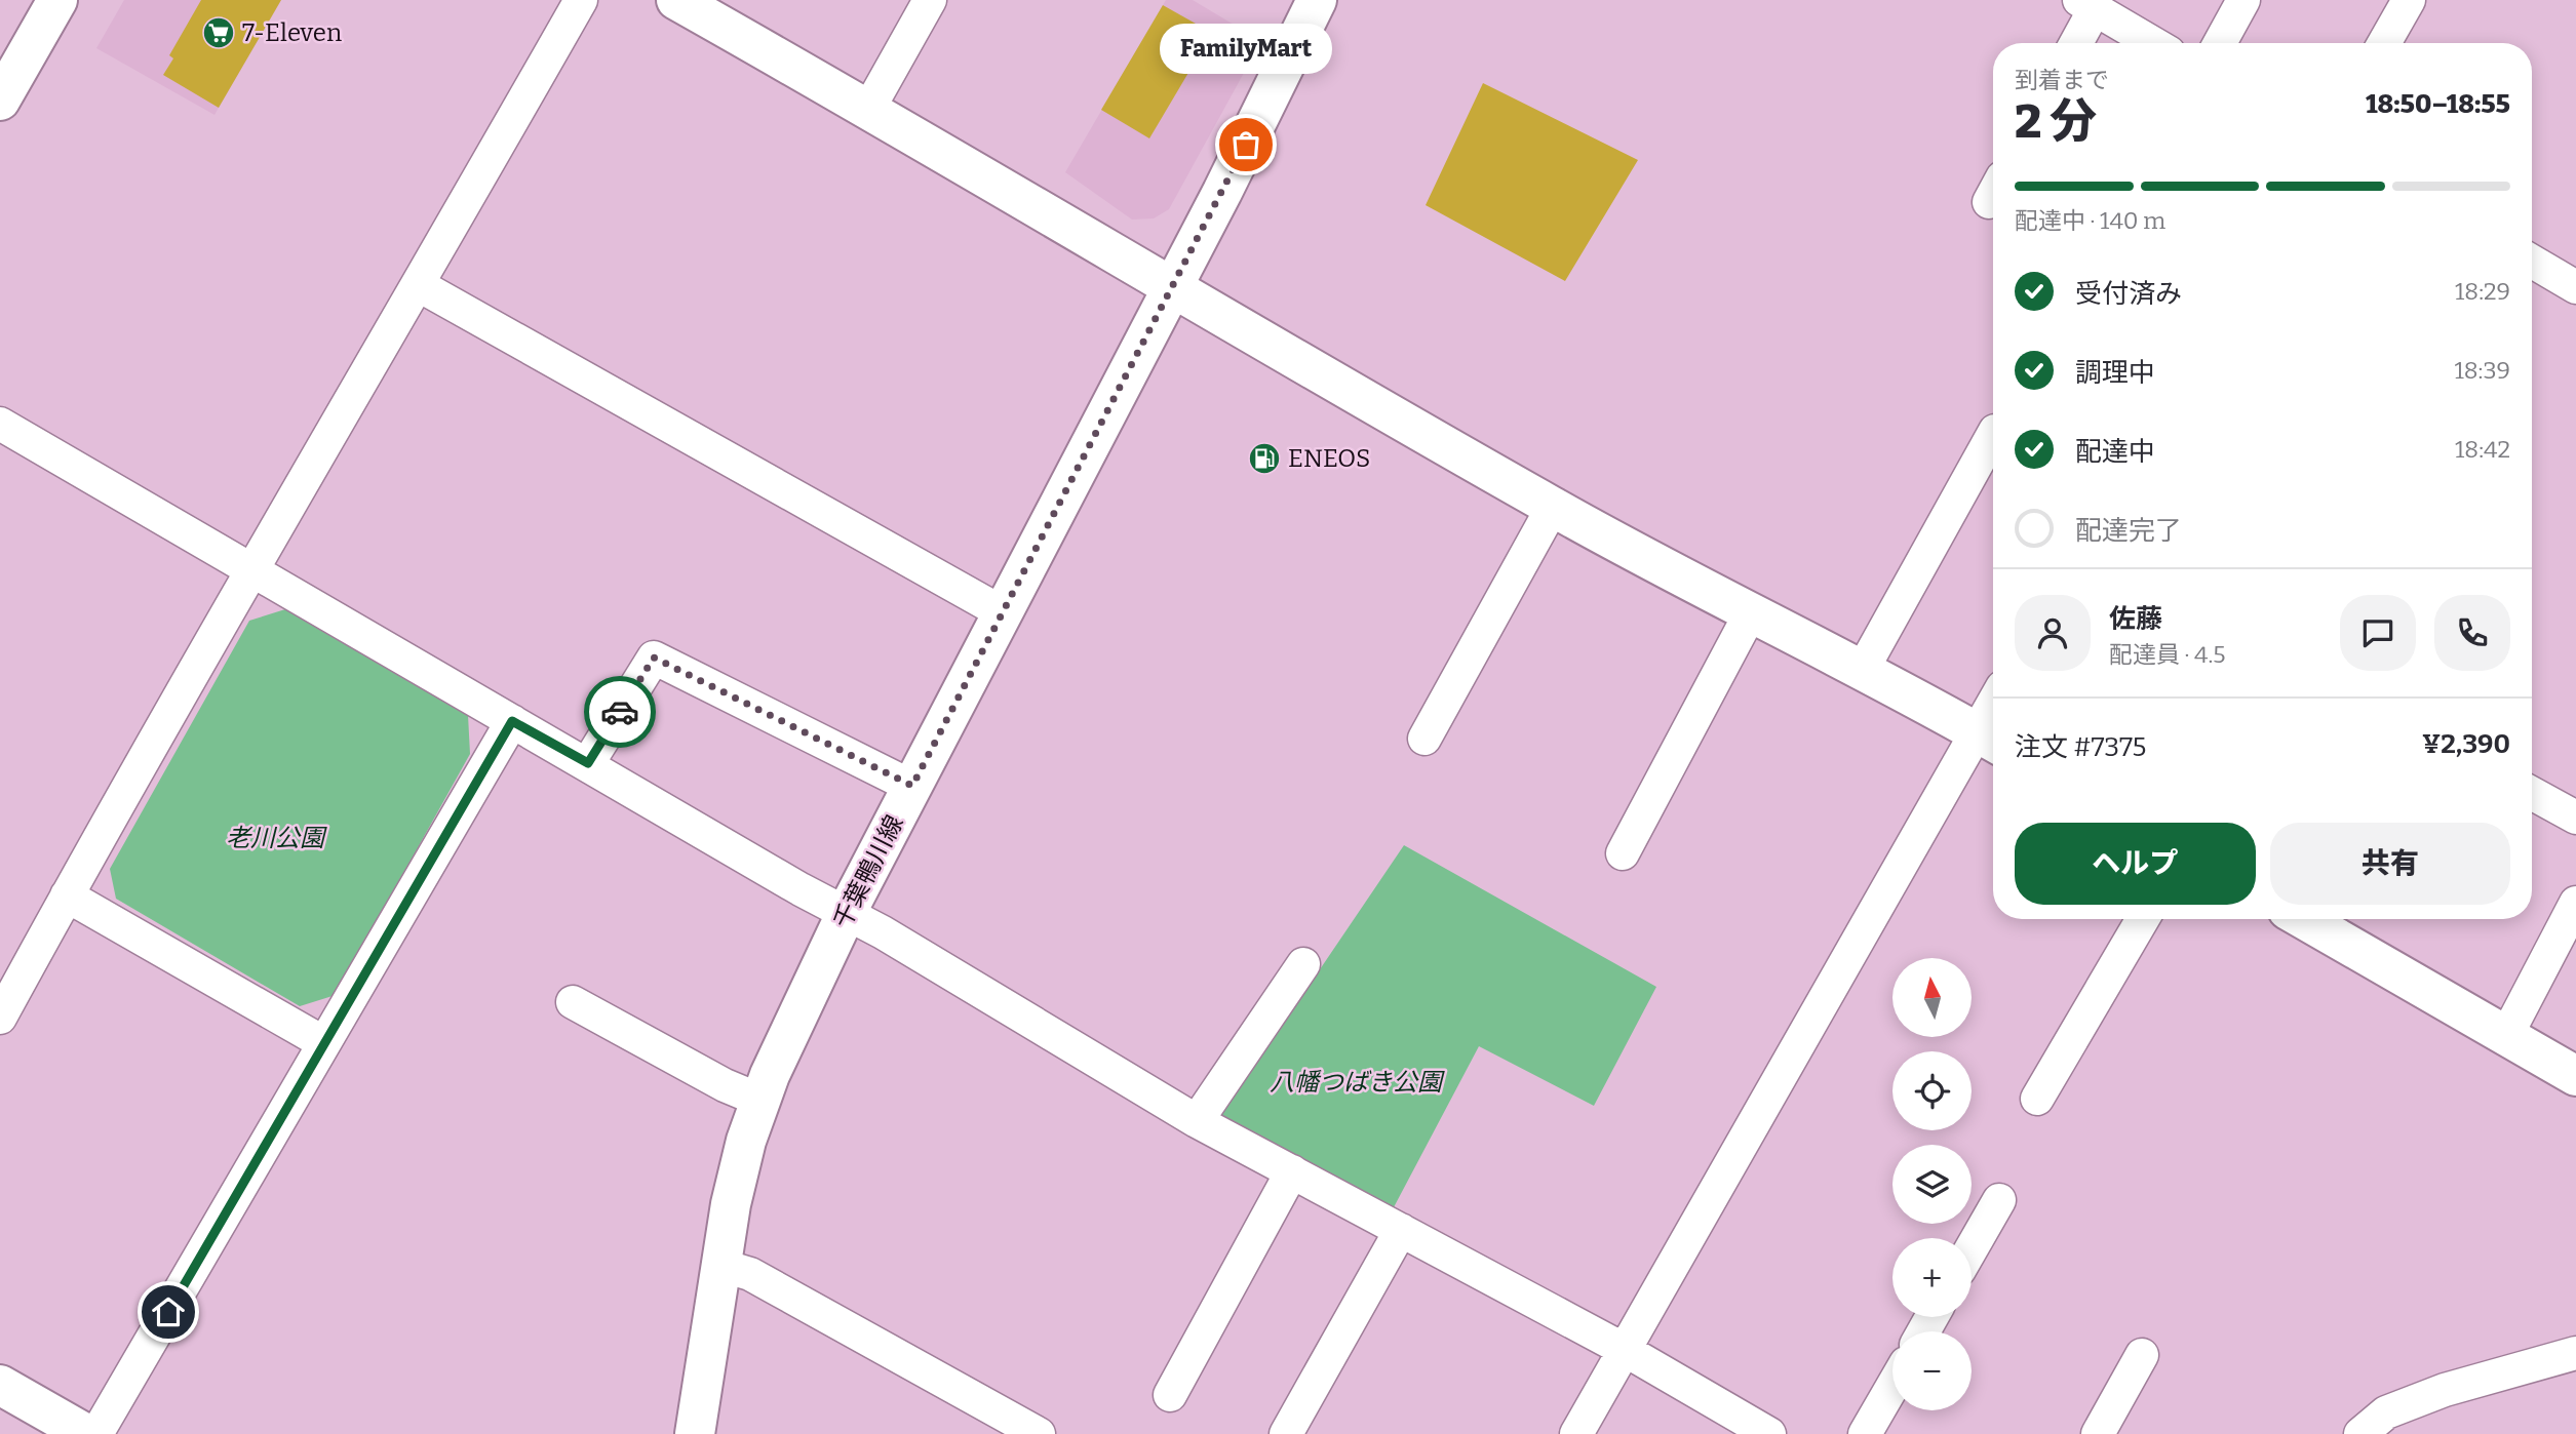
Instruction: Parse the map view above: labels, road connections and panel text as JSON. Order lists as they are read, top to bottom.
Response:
{
  "streets": {
    "street": ["千葉鴨川線"]
  },
  "parks": ["老川公園", "八幡つばき公園"],
  "places": {
    "supermarket": ["7-Eleven"],
    "other": ["FamilyMart"],
    "fuel station": ["ENEOS"]
  },
  "north": "top",
  "page": {
    "bubble": "FamilyMart",
    "heading": ["2 分", "到着まで", "18:50–18:55"],
    "panel": [
      "佐藤",
      "配達員 · 4.5",
      "注文 #7375",
      "¥2,390"
    ],
    "bar": "配達中 · 140 m",
    "list": [
      ["受付済み", "18:29"],
      ["調理中", "18:39"],
      ["配達中", "18:42"],
      "配達完了"
    ],
    "buttons": ["ヘルプ", "共有"],
    "map_buttons": ["+", "−"]
  }
}
